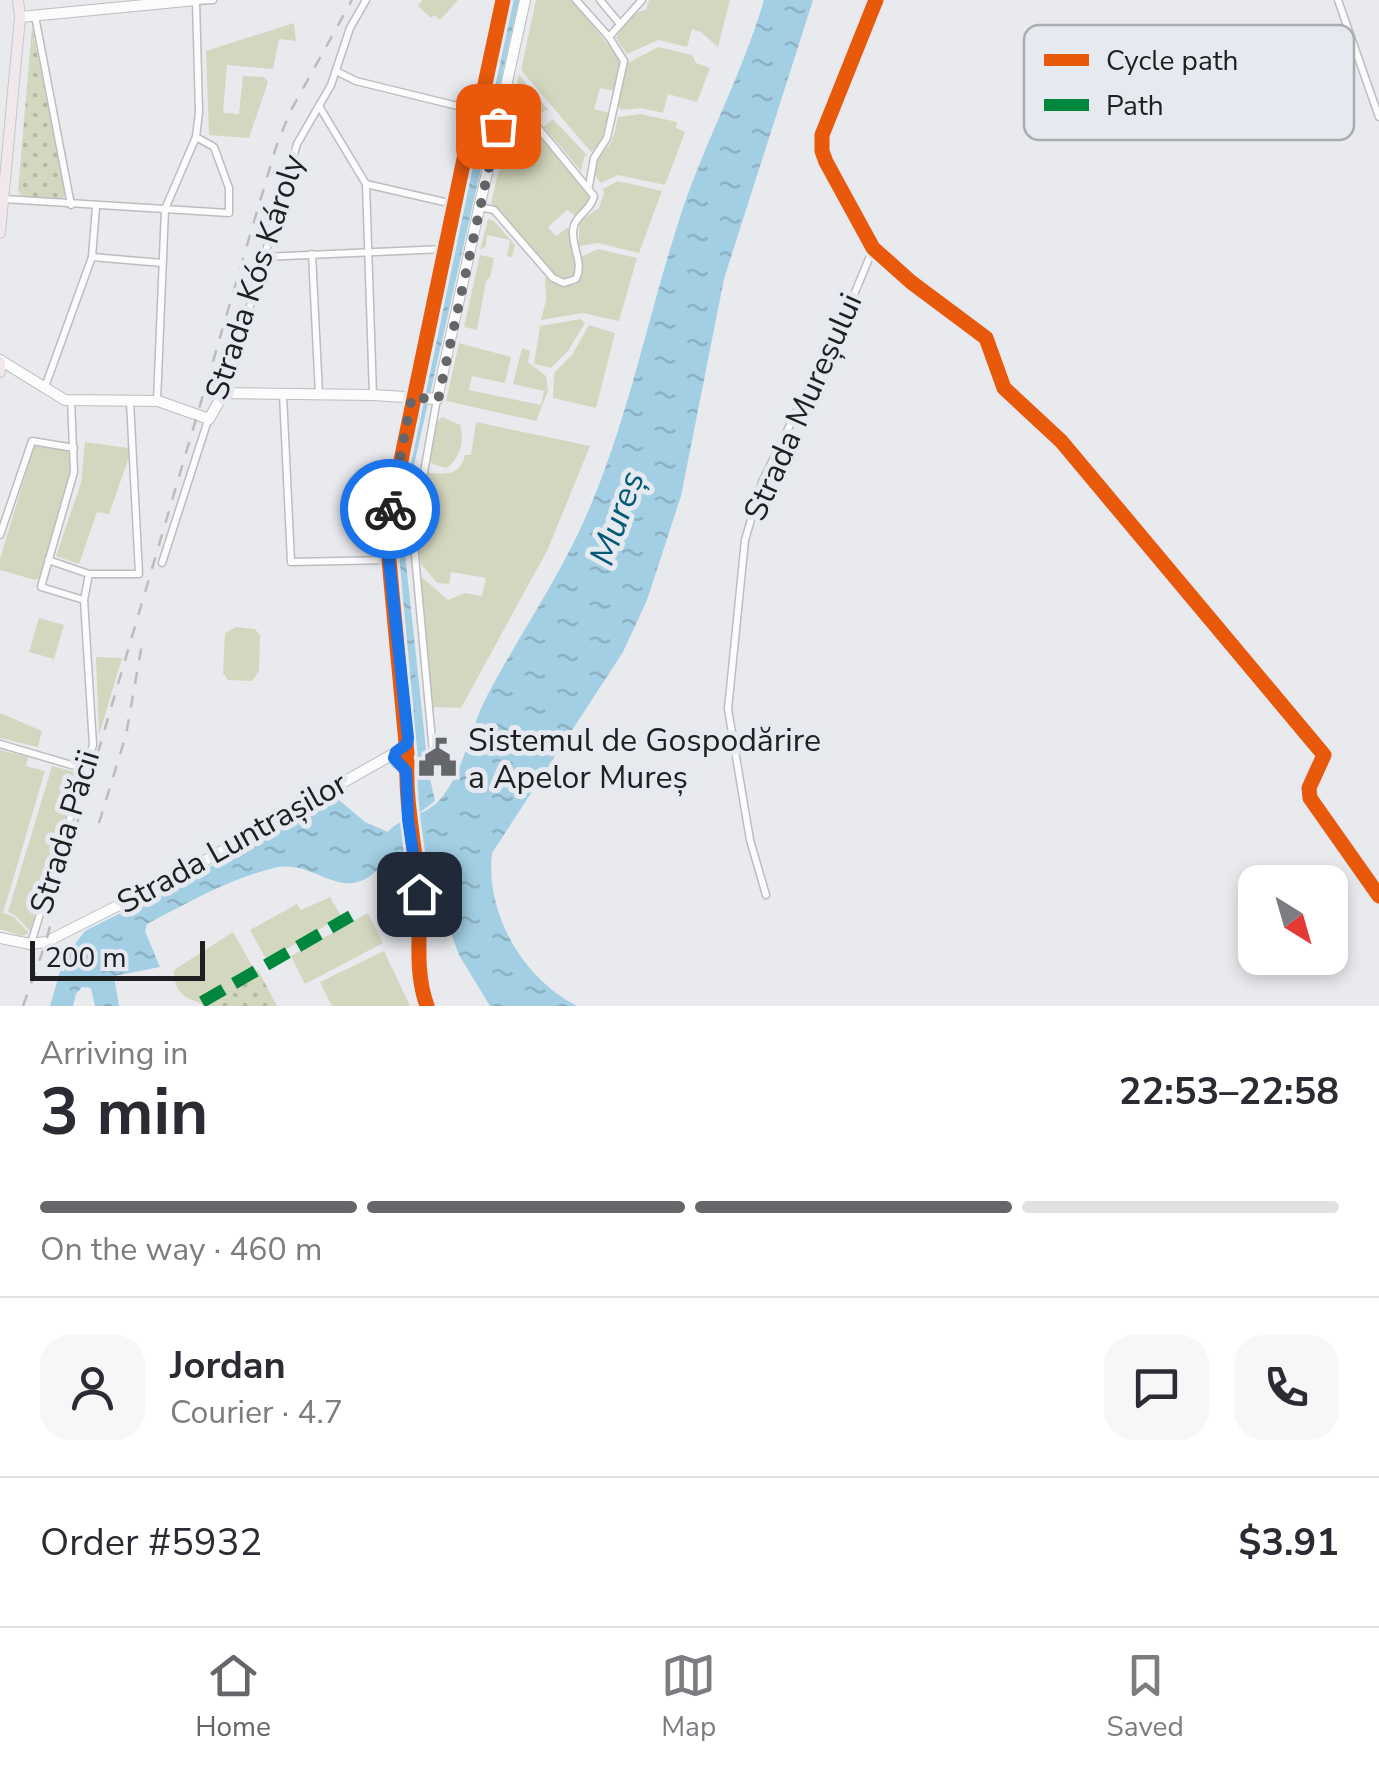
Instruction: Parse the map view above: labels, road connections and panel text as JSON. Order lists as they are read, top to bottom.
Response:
{
  "streets": {
    "street": [
      "Strada Kós Károly",
      "Strada Mureșului",
      "Strada Păcii",
      "Strada Luntrașilor"
    ]
  },
  "crossings": [
    ["Strada Păcii", "Strada Luntrașilor"]
  ],
  "water": ["Mureș"],
  "places": {
    "public building": ["Sistemul de Gospodărire a Apelor Mureș"]
  },
  "legend": ["Cycle path", "Path"],
  "scale_bar": "200 m",
  "north": "bottom right",
  "page": {
    "scale": "200 m",
    "heading": ["3 min", "Arriving in", "22:53–22:58"],
    "panel": [
      "Jordan",
      "Courier · 4.7",
      "Order #5932",
      "$3.91"
    ],
    "bar": "On the way · 460 m",
    "tabs": ["Home", "Map", "Saved"]
  }
}
